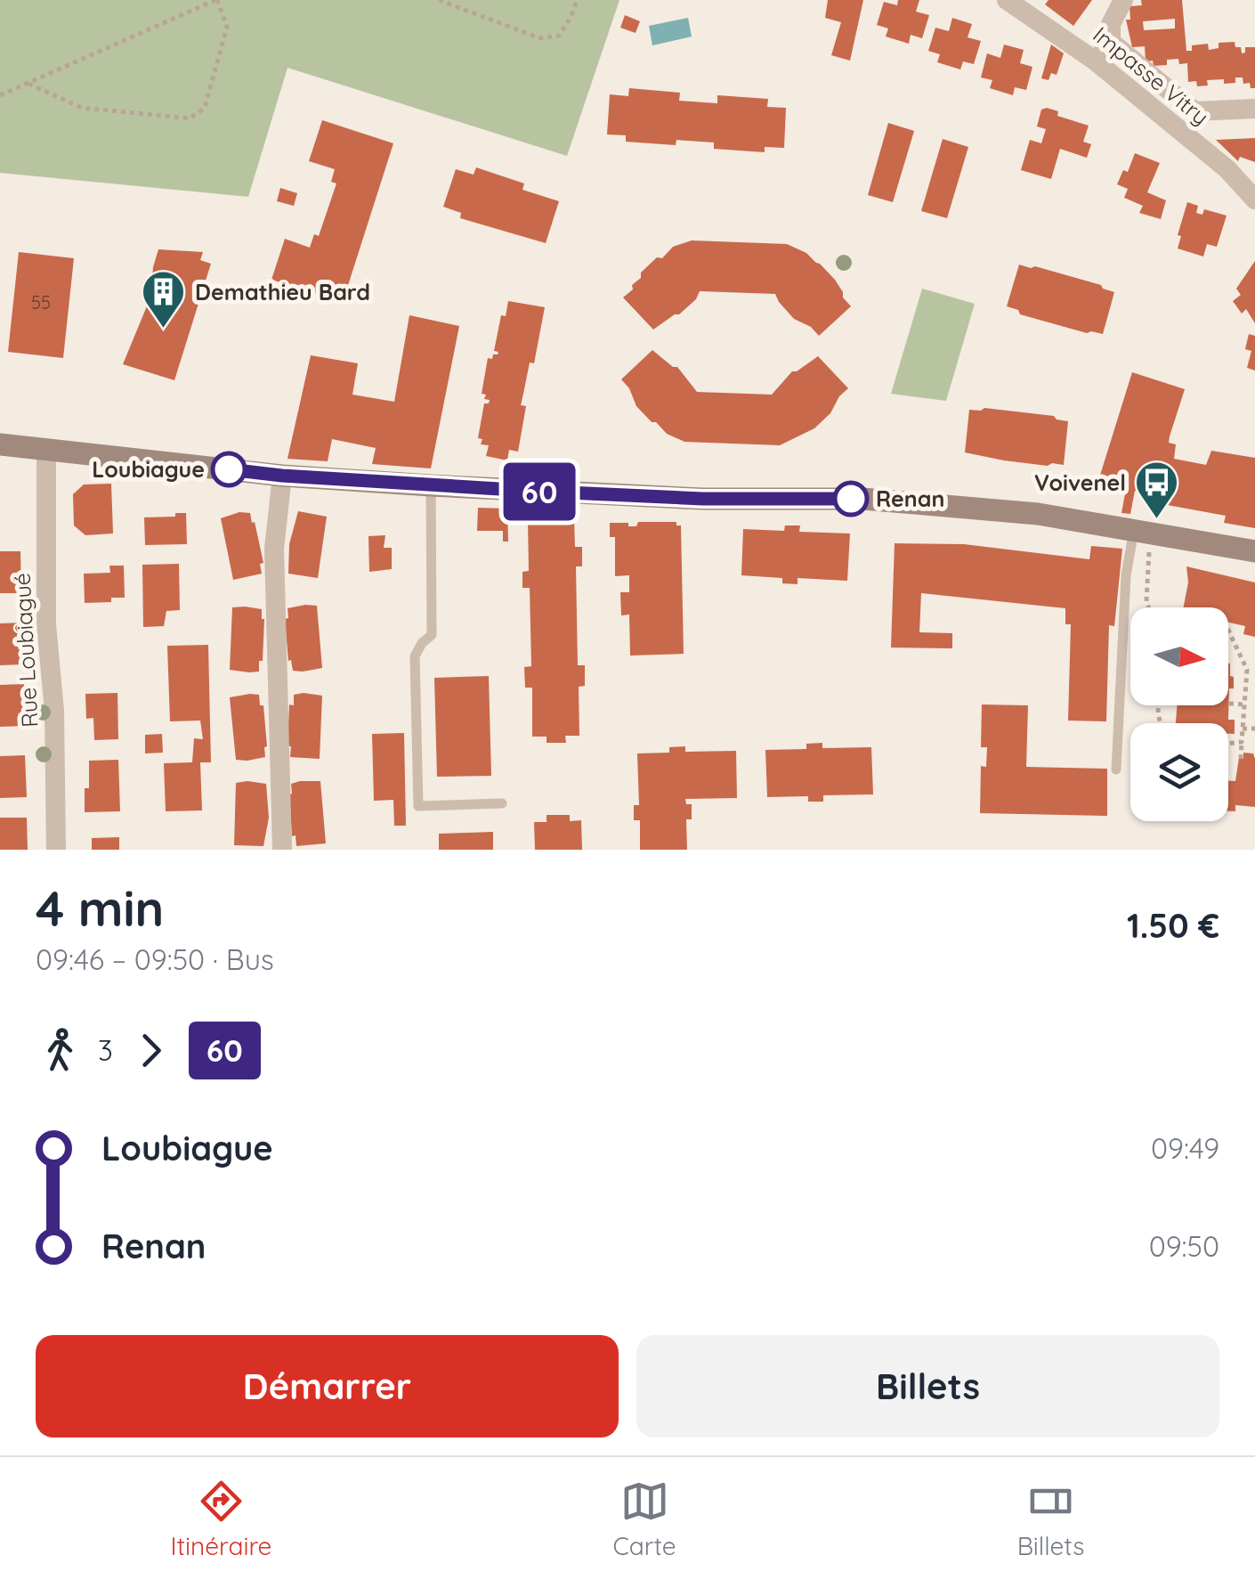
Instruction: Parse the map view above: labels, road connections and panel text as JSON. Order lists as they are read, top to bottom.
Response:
{
  "streets": {
    "street": ["Impasse Vitry", "Rue Loubiagué"]
  },
  "places": {
    "building": ["Demathieu Bard"],
    "other": ["Loubiague", "Renan"],
    "bus stop": ["Voivenel"]
  },
  "lines": ["bus line 60"],
  "house_numbers": ["55"],
  "north": "right",
  "page": {
    "on_map": "60",
    "heading": ["4 min", "09:46 – 09:50 · Bus", "1.50 €"],
    "legs": ["3", "60"],
    "list": [
      {
        "name": "Loubiague",
        "value": "09:49"
      },
      {
        "name": "Renan",
        "value": "09:50"
      }
    ],
    "buttons": ["Démarrer", "Billets"],
    "tabs": ["Itinéraire", "Carte", "Billets"]
  }
}
